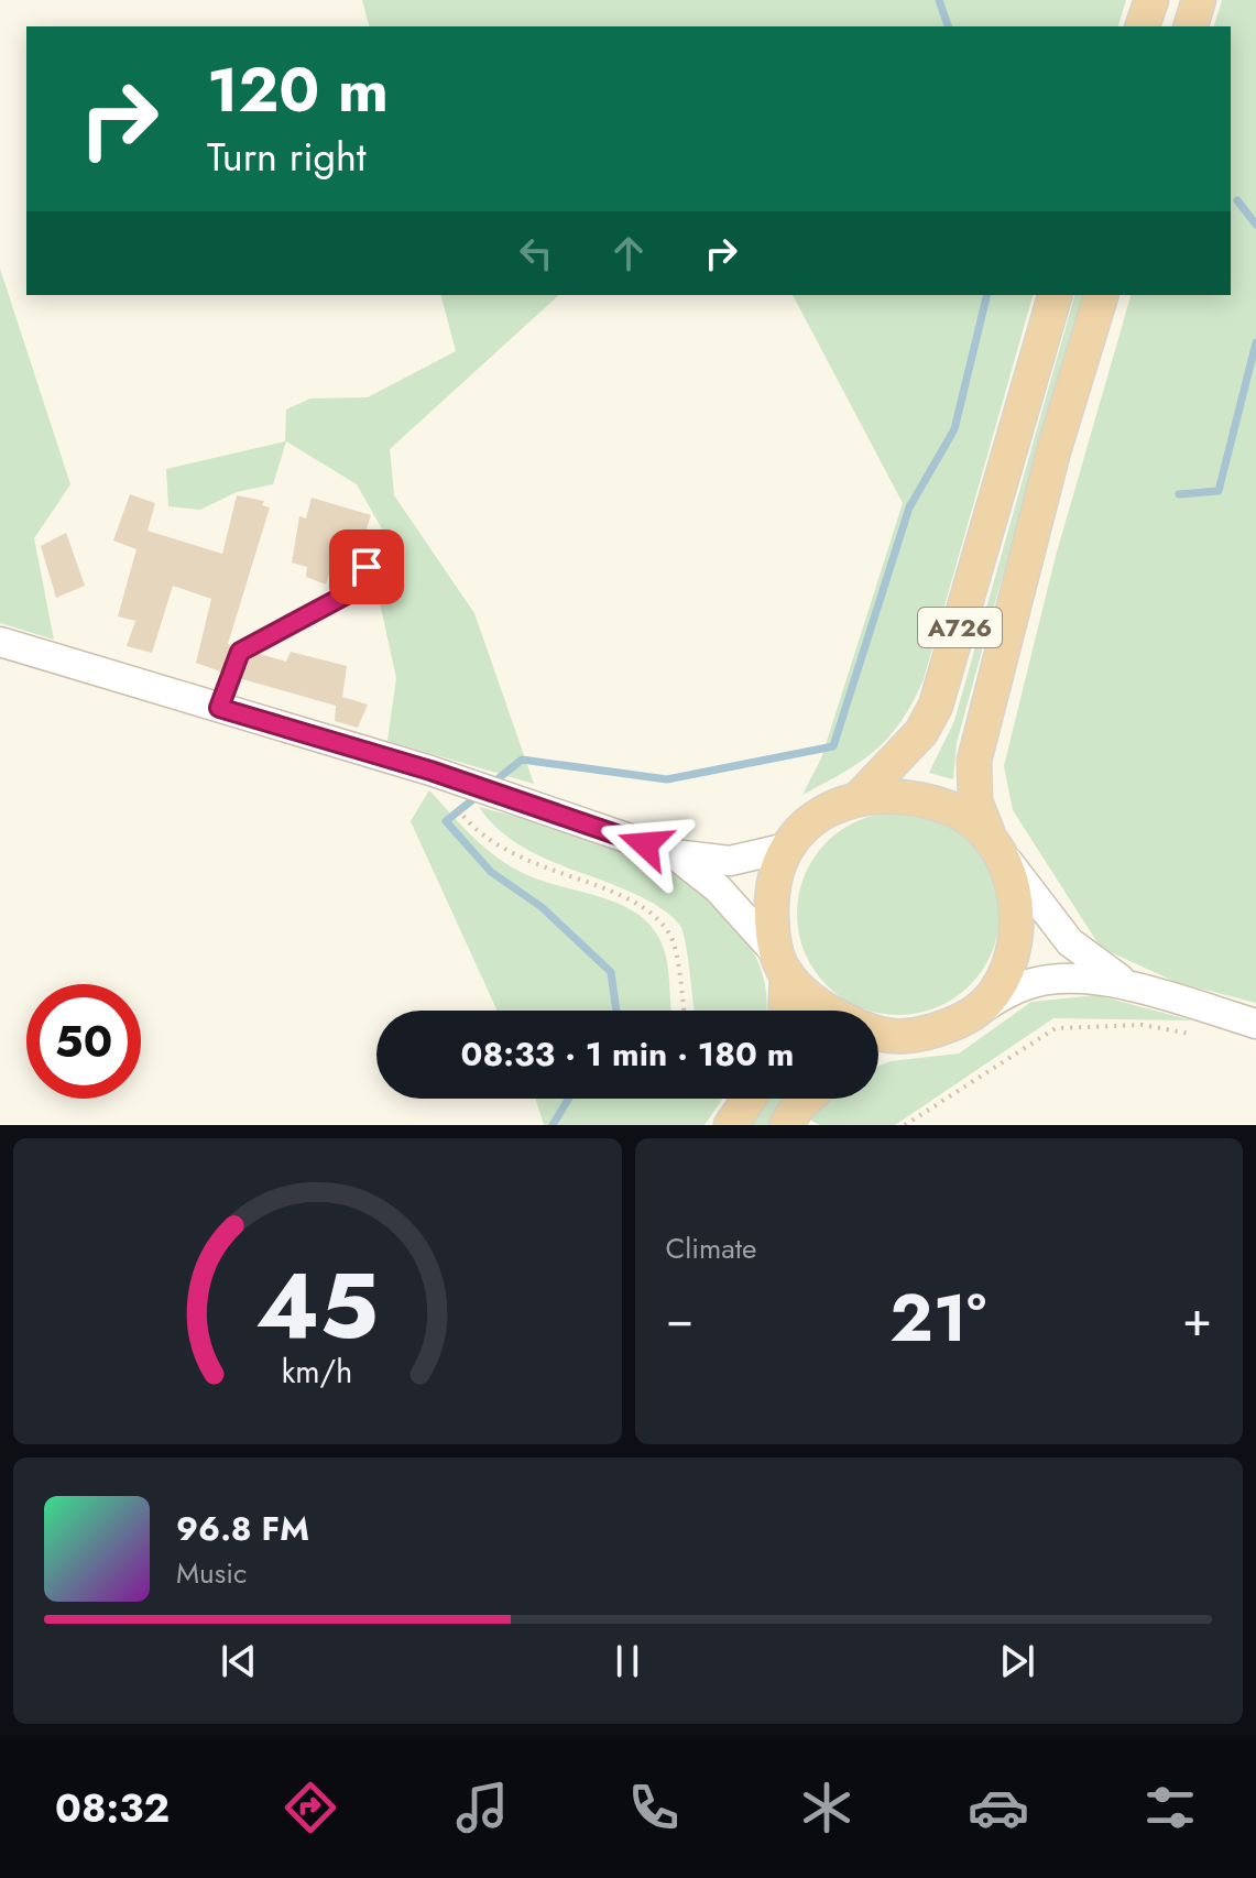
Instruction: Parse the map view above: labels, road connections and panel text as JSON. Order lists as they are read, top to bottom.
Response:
{
  "streets": {
    "highway": ["A726"]
  },
  "page": {
    "turn": ["120 m", "Turn right"],
    "limit": "50",
    "trip": "08:33 · 1 min · 180 m",
    "tile": "Climate",
    "heat": ["−", "21°", "+"],
    "song": ["96.8 FM", "Music"],
    "tabs": "08:32",
    "gauge": ["45", "km/h"]
  }
}
